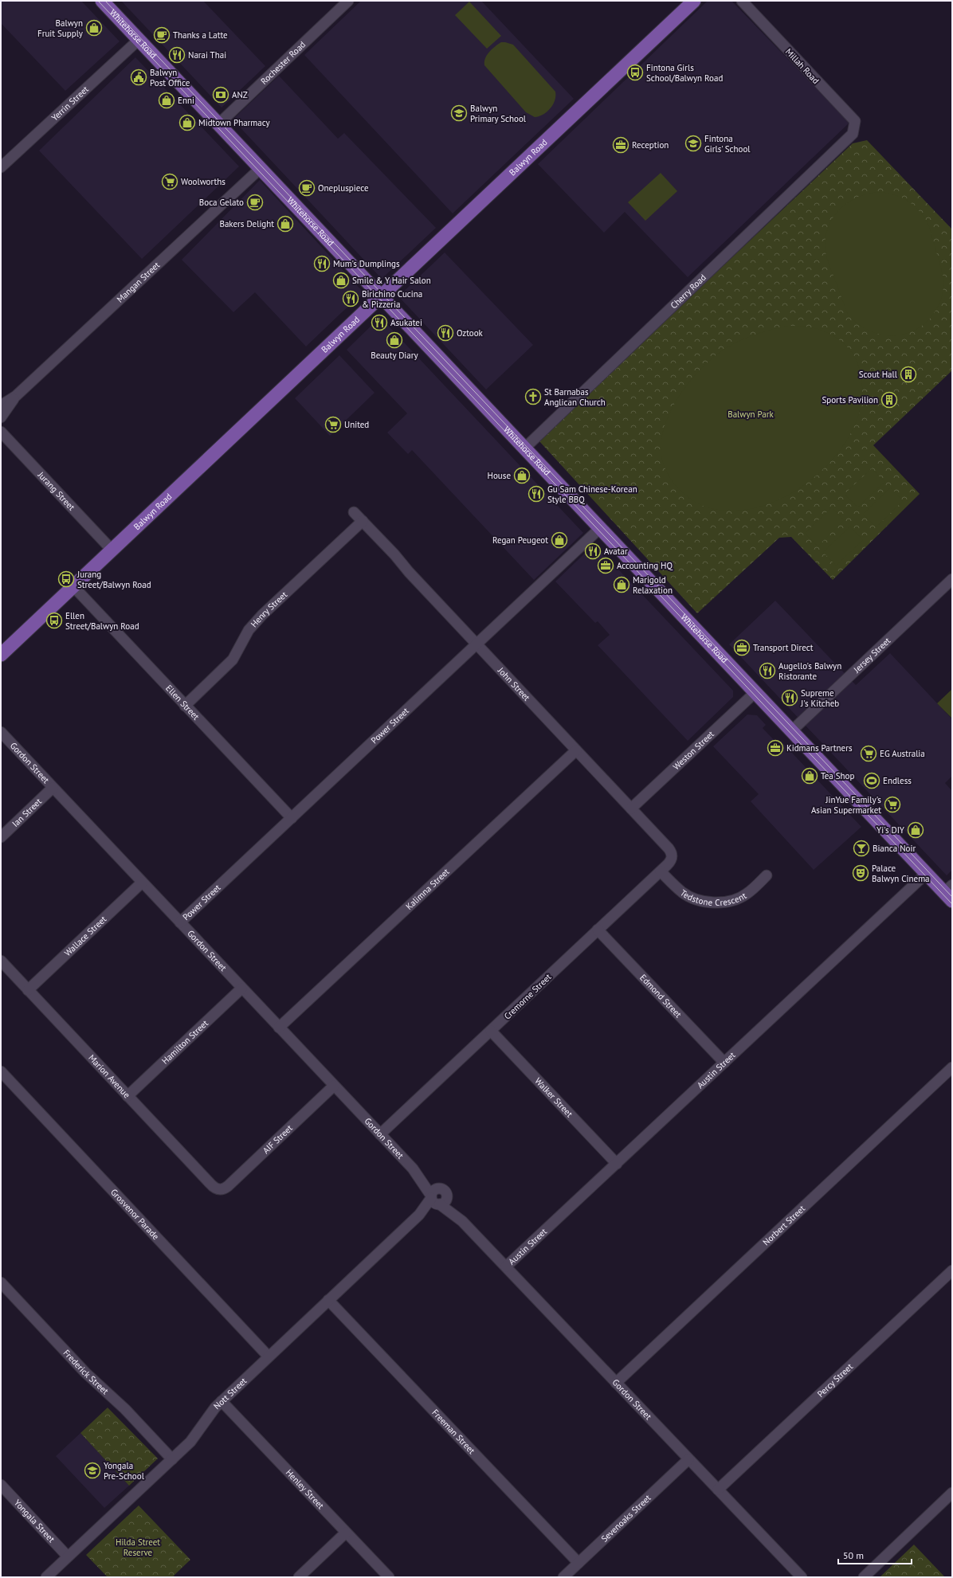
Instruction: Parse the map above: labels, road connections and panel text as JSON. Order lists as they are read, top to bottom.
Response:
{
  "streets": {
    "main road": ["Whitehorse Road", "Balwyn Road"],
    "street": [
      "Rochester Road",
      "Millah Road",
      "Yerrin Street",
      "Mangan Street",
      "Cherry Road",
      "Jurang Street",
      "Henry Street",
      "Jersey Street",
      "John Street",
      "Ellen Street",
      "Power Street",
      "Weston Street",
      "Gordon Street",
      "Ian Street",
      "Kalimna Street",
      "Tedstone Crescent",
      "Wallace Street",
      "Cremorne Street",
      "Edmond Street",
      "Hamilton Street",
      "Austin Street",
      "Marion Avenue",
      "Walker Street",
      "AIF Street",
      "Grosvenor Parade",
      "Norbert Street",
      "Frederick Street",
      "Percy Street",
      "Nott Street",
      "Freeman Street",
      "Henley Street",
      "Sevenoaks Street",
      "Yongala Street"
    ]
  },
  "crossings": [
    ["Whitehorse Road", "Rochester Road"],
    ["Whitehorse Road", "Yerrin Street"],
    ["Whitehorse Road", "Balwyn Road"],
    ["Whitehorse Road", "Mangan Street"],
    ["Whitehorse Road", "Cherry Road"],
    ["Whitehorse Road", "Jersey Street"],
    ["Whitehorse Road", "Power Street"],
    ["Whitehorse Road", "Weston Street"],
    ["Whitehorse Road", "Austin Street"],
    ["Millah Road", "Cherry Road"],
    ["Balwyn Road", "Jurang Street"],
    ["Balwyn Road", "Ellen Street"],
    ["Henry Street", "John Street"],
    ["Henry Street", "Ellen Street"],
    ["John Street", "Power Street"],
    ["John Street", "Weston Street"],
    ["John Street", "Kalimna Street"],
    ["John Street", "Cremorne Street"],
    ["Ellen Street", "Power Street"],
    ["Power Street", "Gordon Street"],
    ["Gordon Street", "Ian Street"],
    ["Gordon Street", "Kalimna Street"],
    ["Gordon Street", "Wallace Street"],
    ["Gordon Street", "Cremorne Street"],
    ["Gordon Street", "Hamilton Street"],
    ["Gordon Street", "Austin Street"],
    ["Gordon Street", "AIF Street"],
    ["Gordon Street", "Norbert Street"],
    ["Gordon Street", "Percy Street"],
    ["Gordon Street", "Nott Street"],
    ["Gordon Street", "Sevenoaks Street"],
    ["Tedstone Crescent", "Cremorne Street"],
    ["Wallace Street", "Marion Avenue"],
    ["Cremorne Street", "Edmond Street"],
    ["Cremorne Street", "Walker Street"],
    ["Edmond Street", "Austin Street"],
    ["Hamilton Street", "Marion Avenue"],
    ["Austin Street", "Walker Street"],
    ["Marion Avenue", "AIF Street"],
    ["Grosvenor Parade", "Nott Street"],
    ["Frederick Street", "Nott Street"],
    ["Nott Street", "Freeman Street"],
    ["Nott Street", "Henley Street"],
    ["Nott Street", "Yongala Street"],
    ["Freeman Street", "Sevenoaks Street"]
  ],
  "parks": ["Balwyn Park", "Hilda Street Reserve"],
  "places": {
    "shop": [
      "Balwyn Fruit Supply",
      "Enni",
      "Midtown Pharmacy",
      "Bakers Delight",
      "Smile & Y Hair Salon",
      "Beauty Diary",
      "House",
      "Regan Peugeot",
      "Marigold Relaxation",
      "Tea Shop",
      "Yi's DIY"
    ],
    "cafe": ["Thanks a Latte", "Onepluspiece", "Boca Gelato"],
    "restaurant": [
      "Narai Thai",
      "Mum's Dumplings",
      "Birichino Cucina & Pizzeria",
      "Asukatei",
      "Oztook",
      "Gu Sam Chinese-Korean Style BBQ",
      "Avatar",
      "Augello's Balwyn Ristorante",
      "Supreme J's Kitcheb"
    ],
    "bus stop": ["Fintona Girls School/Balwyn Road", "Jurang Street/Balwyn Road", "Ellen Street/Balwyn Road"],
    "public building": ["Balwyn Post Office"],
    "bank": ["ANZ"],
    "school or university": ["Balwyn Primary School", "Fintona Girls' School", "Yongala Pre-School"],
    "office": [
      "Reception",
      "Accounting HQ",
      "Transport Direct",
      "Kidmans Partners"
    ],
    "supermarket": [
      "Woolworths",
      "United",
      "EG Australia",
      "JinYue Family's Asian Supermarket"
    ],
    "building": ["Scout Hall", "Sports Pavilion"],
    "church": ["St Barnabas Anglican Church"],
    "sports": ["Endless"],
    "bar": ["Bianca Noir"],
    "theatre": ["Palace Balwyn Cinema"]
  },
  "scale_bar": "50 m"
}
